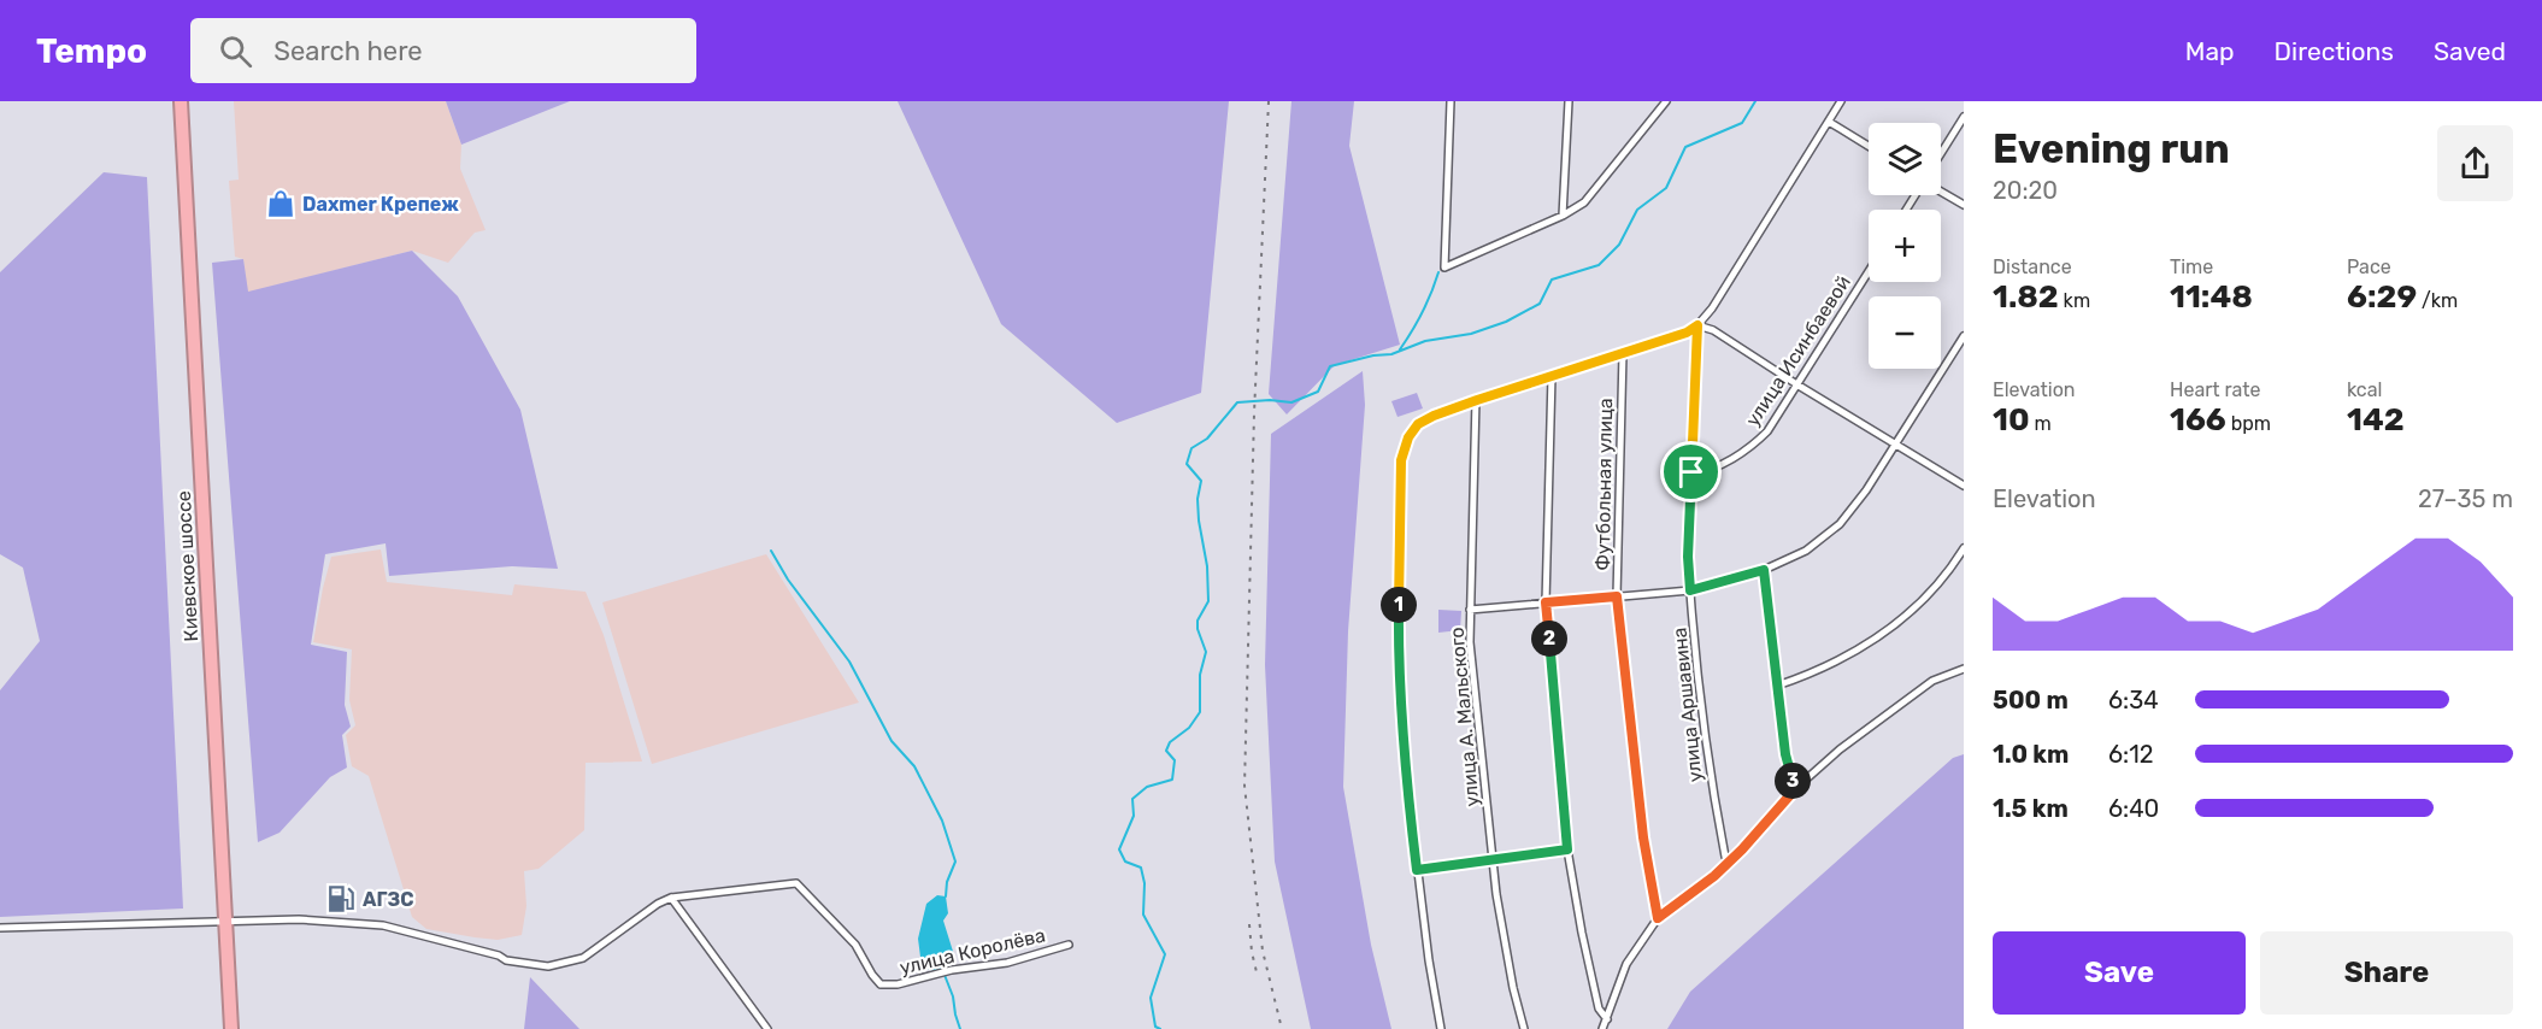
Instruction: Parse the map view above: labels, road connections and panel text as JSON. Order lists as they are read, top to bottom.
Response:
{
  "streets": {
    "highway": ["Киевское шоссе"],
    "street": [
      "улица Исинбаевой",
      "Футбольная улица",
      "улица Аршавина",
      "улица А. Мальского",
      "улица Королёва"
    ]
  },
  "crossings": [
    ["улица Исинбаевой", "улица Аршавина"]
  ],
  "places": {
    "shop": ["Daxmer Крепеж"],
    "fuel station": ["АГЗС"]
  },
  "page": {
    "header": "Tempo",
    "search": "Search here",
    "nav": ["Map", "Directions", "Saved"],
    "heading": ["Evening run", "20:20"],
    "map_buttons": ["+", "−"],
    "stats": [
      ["Distance", "1.82 km"],
      ["Time", "11:48"],
      ["Pace", "6:29 /km"],
      ["Elevation", "10 m"],
      ["Heart rate", "166 bpm"],
      ["kcal", "142"]
    ],
    "chart": ["Elevation", "27–35 m"],
    "pins": ["1", "2", "3"],
    "list": [
      {
        "name": "500 m",
        "note": "6:34"
      },
      {
        "name": "1.0 km",
        "note": "6:12"
      },
      {
        "name": "1.5 km",
        "note": "6:40"
      }
    ],
    "buttons": ["Save", "Share"]
  }
}
